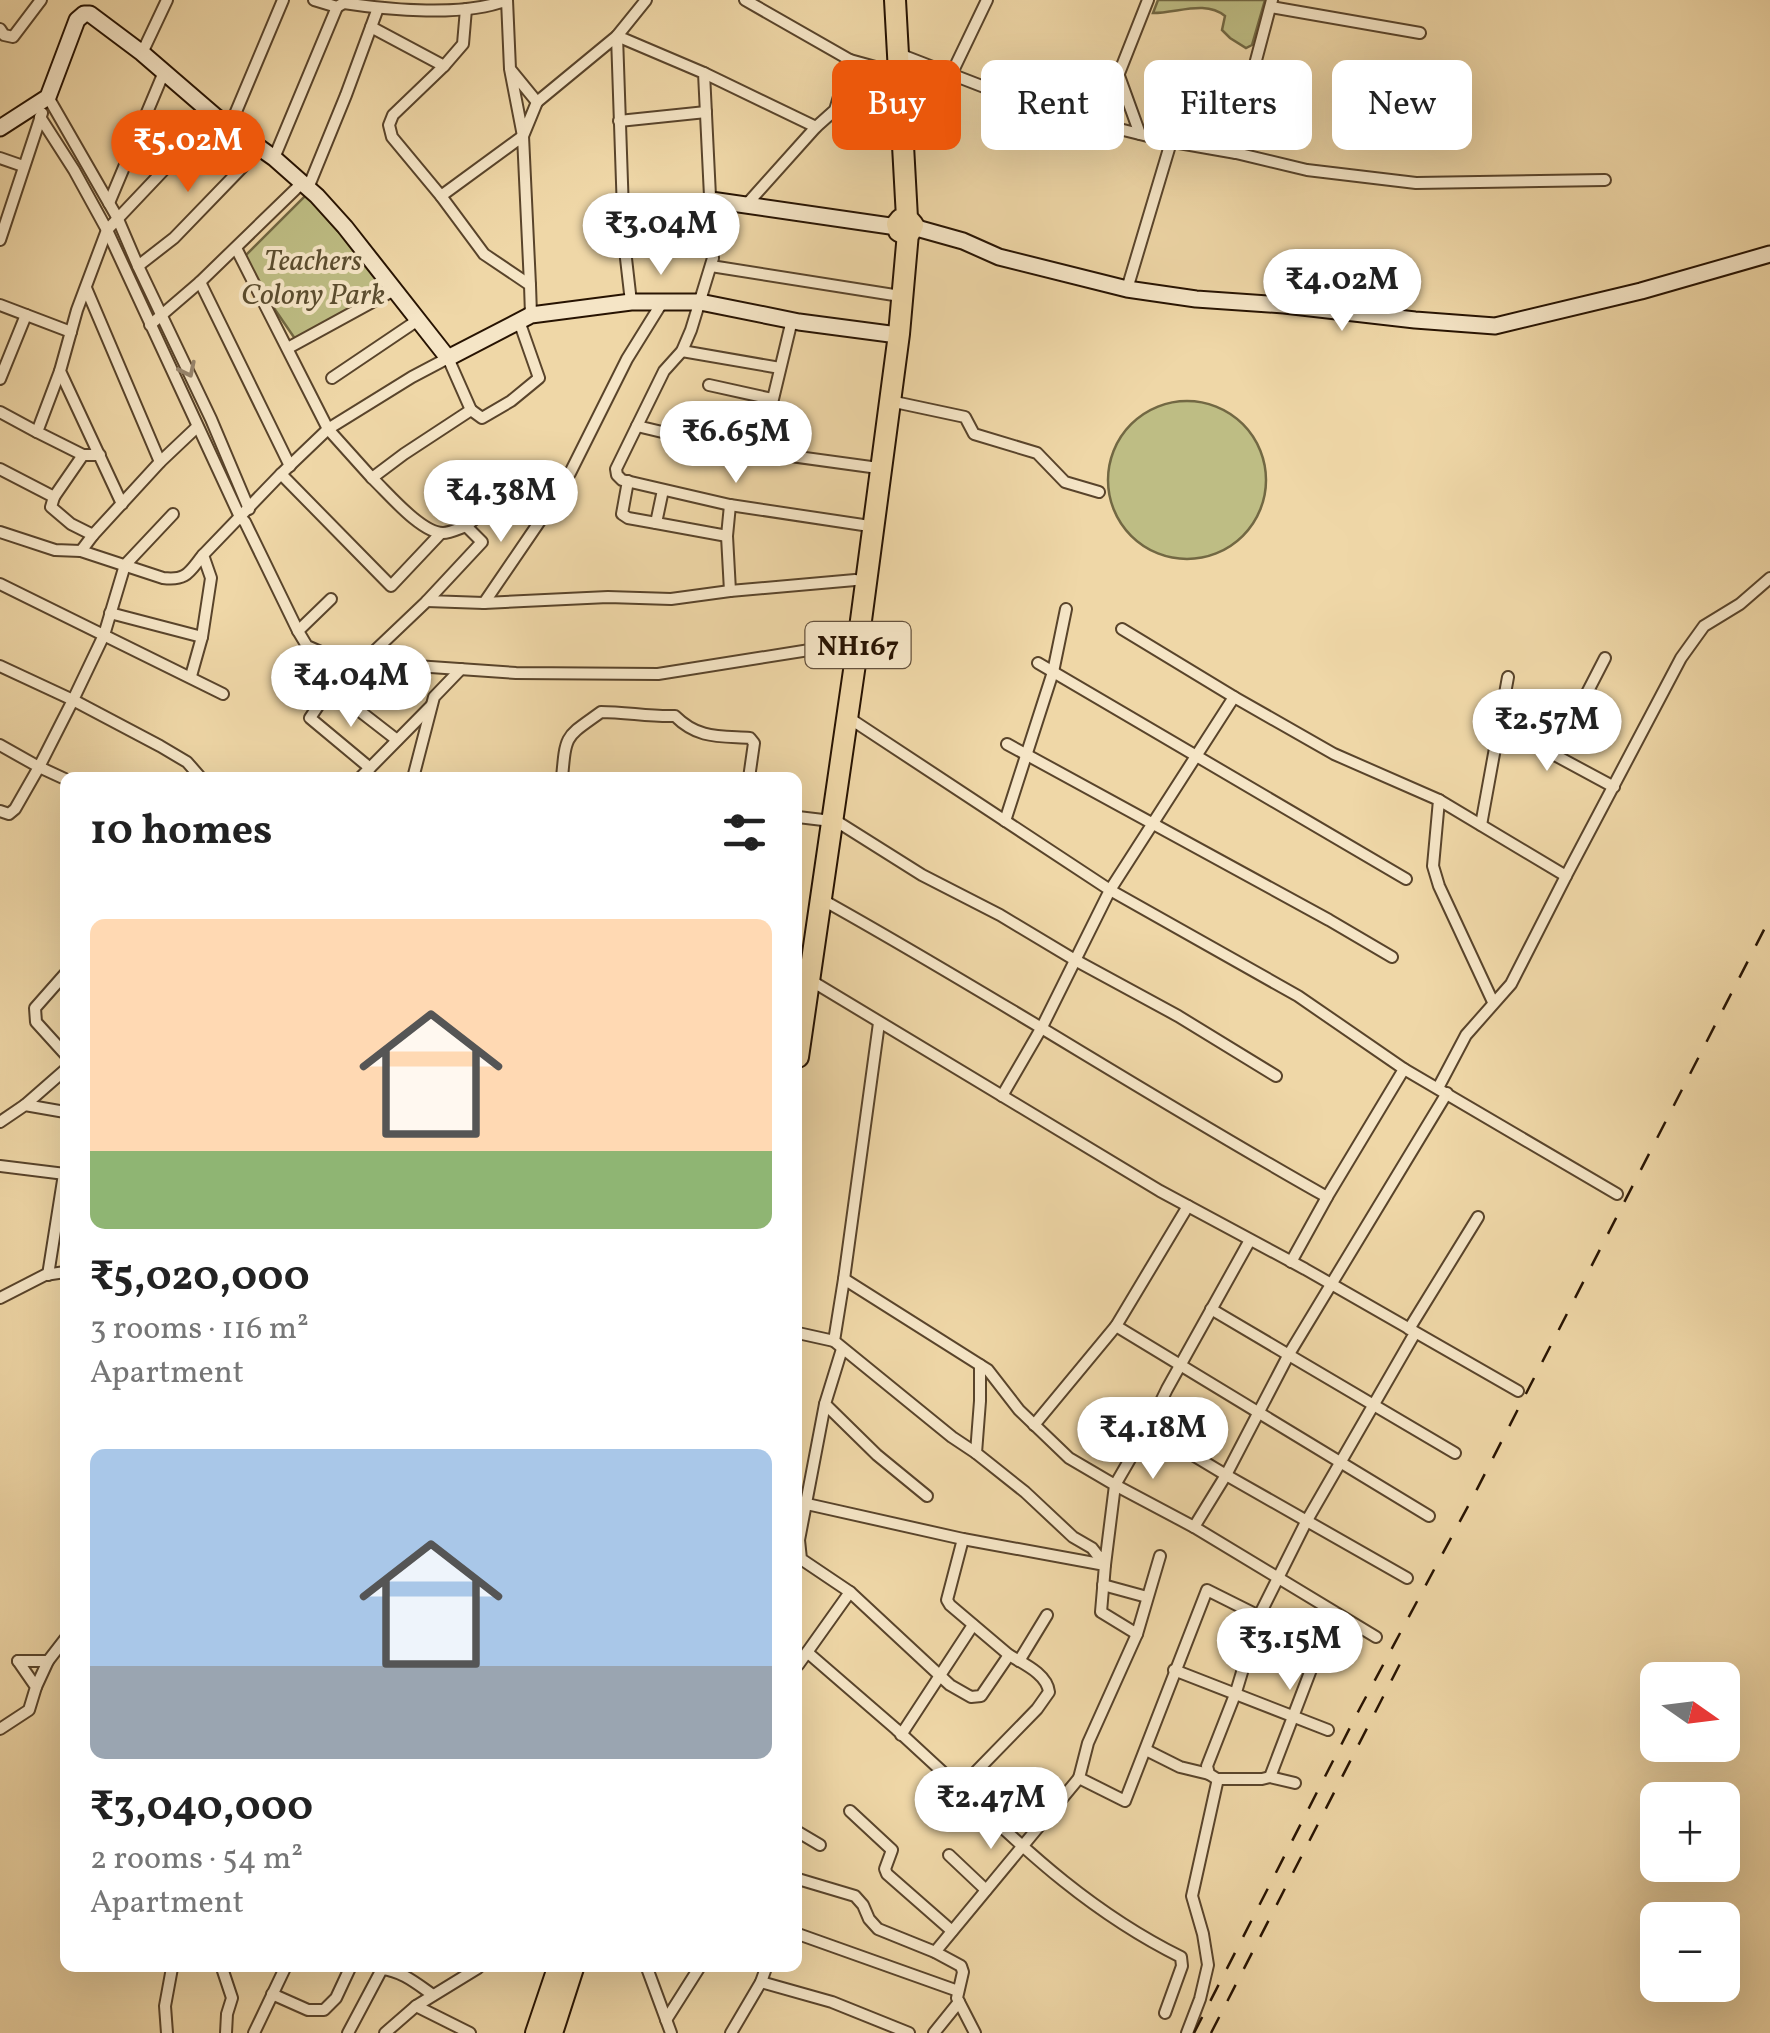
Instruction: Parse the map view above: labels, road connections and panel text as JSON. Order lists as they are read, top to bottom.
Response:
{
  "streets": {
    "highway": ["NH167"]
  },
  "parks": ["Teachers Colony Park"],
  "north": "right",
  "page": {
    "chip": [
      "Buy",
      "Rent",
      "Filters",
      "New"
    ],
    "price": [
      "₹5.02M",
      "₹3.04M",
      "₹4.02M",
      "₹6.65M",
      "₹4.38M",
      "₹4.04M",
      "₹2.57M",
      "₹4.18M",
      "₹3.15M",
      "₹2.47M"
    ],
    "heading": "10 homes",
    "list": [
      {
        "name": "₹5,020,000",
        "note": "3 rooms · 116 m² · Apartment"
      },
      {
        "name": "₹3,040,000",
        "note": "2 rooms · 54 m² · Apartment"
      }
    ],
    "map_buttons": ["+", "−"]
  }
}
